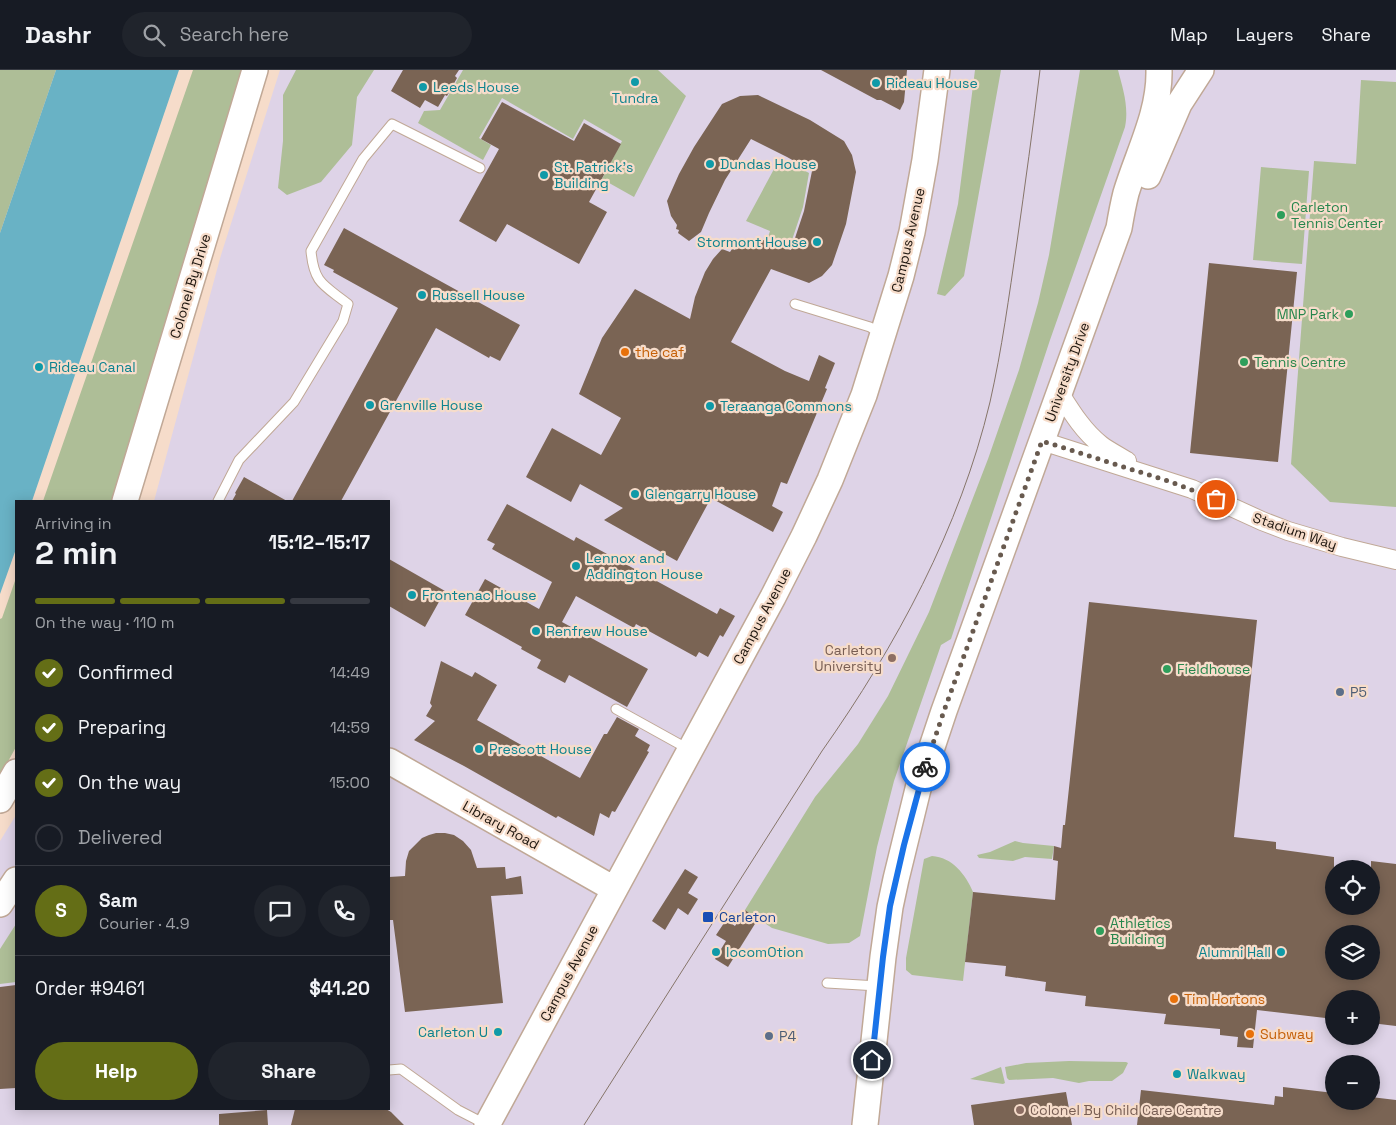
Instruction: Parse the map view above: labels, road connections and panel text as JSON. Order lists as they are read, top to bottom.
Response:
{
  "streets": {
    "street": [
      "Campus Avenue",
      "Colonel By Drive",
      "University Drive",
      "Stadium Way",
      "Library Road"
    ]
  },
  "crossings": [
    ["Campus Avenue", "Library Road"],
    ["University Drive", "Stadium Way"]
  ],
  "places": {
    "other": [
      "Tundra",
      "Rideau House",
      "Leeds House",
      "Dundas House",
      "St. Patrick's Building",
      "Carleton Tennis Center",
      "Stormont House",
      "Russell House",
      "MNP Park",
      "the caf",
      "Tennis Centre",
      "Rideau Canal",
      "Grenville House",
      "Teraanga Commons",
      "Glengarry House",
      "Lennox and Addington House",
      "Frontenac House",
      "Renfrew House",
      "Carleton University",
      "Fieldhouse",
      "P5",
      "Prescott House",
      "Athletics Building",
      "locomOtion",
      "Alumni Hall",
      "Tim Hortons",
      "Carleton U",
      "Subway",
      "P4",
      "Walkway",
      "Colonel By Child Care Centre"
    ],
    "transit": ["Carleton"]
  },
  "page": {
    "header": "Dashr",
    "search": "Search here",
    "nav": ["Map", "Layers", "Share"],
    "heading": ["2 min", "Arriving in", "15:12–15:17"],
    "panel": [
      "Sam",
      "Courier · 4.9",
      "Order #9461",
      "$41.20"
    ],
    "bar": "On the way · 110 m",
    "list": [
      ["Confirmed", "14:49"],
      ["Preparing", "14:59"],
      ["On the way", "15:00"],
      "Delivered"
    ],
    "map_buttons": ["+", "−"],
    "round": "S",
    "buttons": ["Help", "Share"]
  }
}
